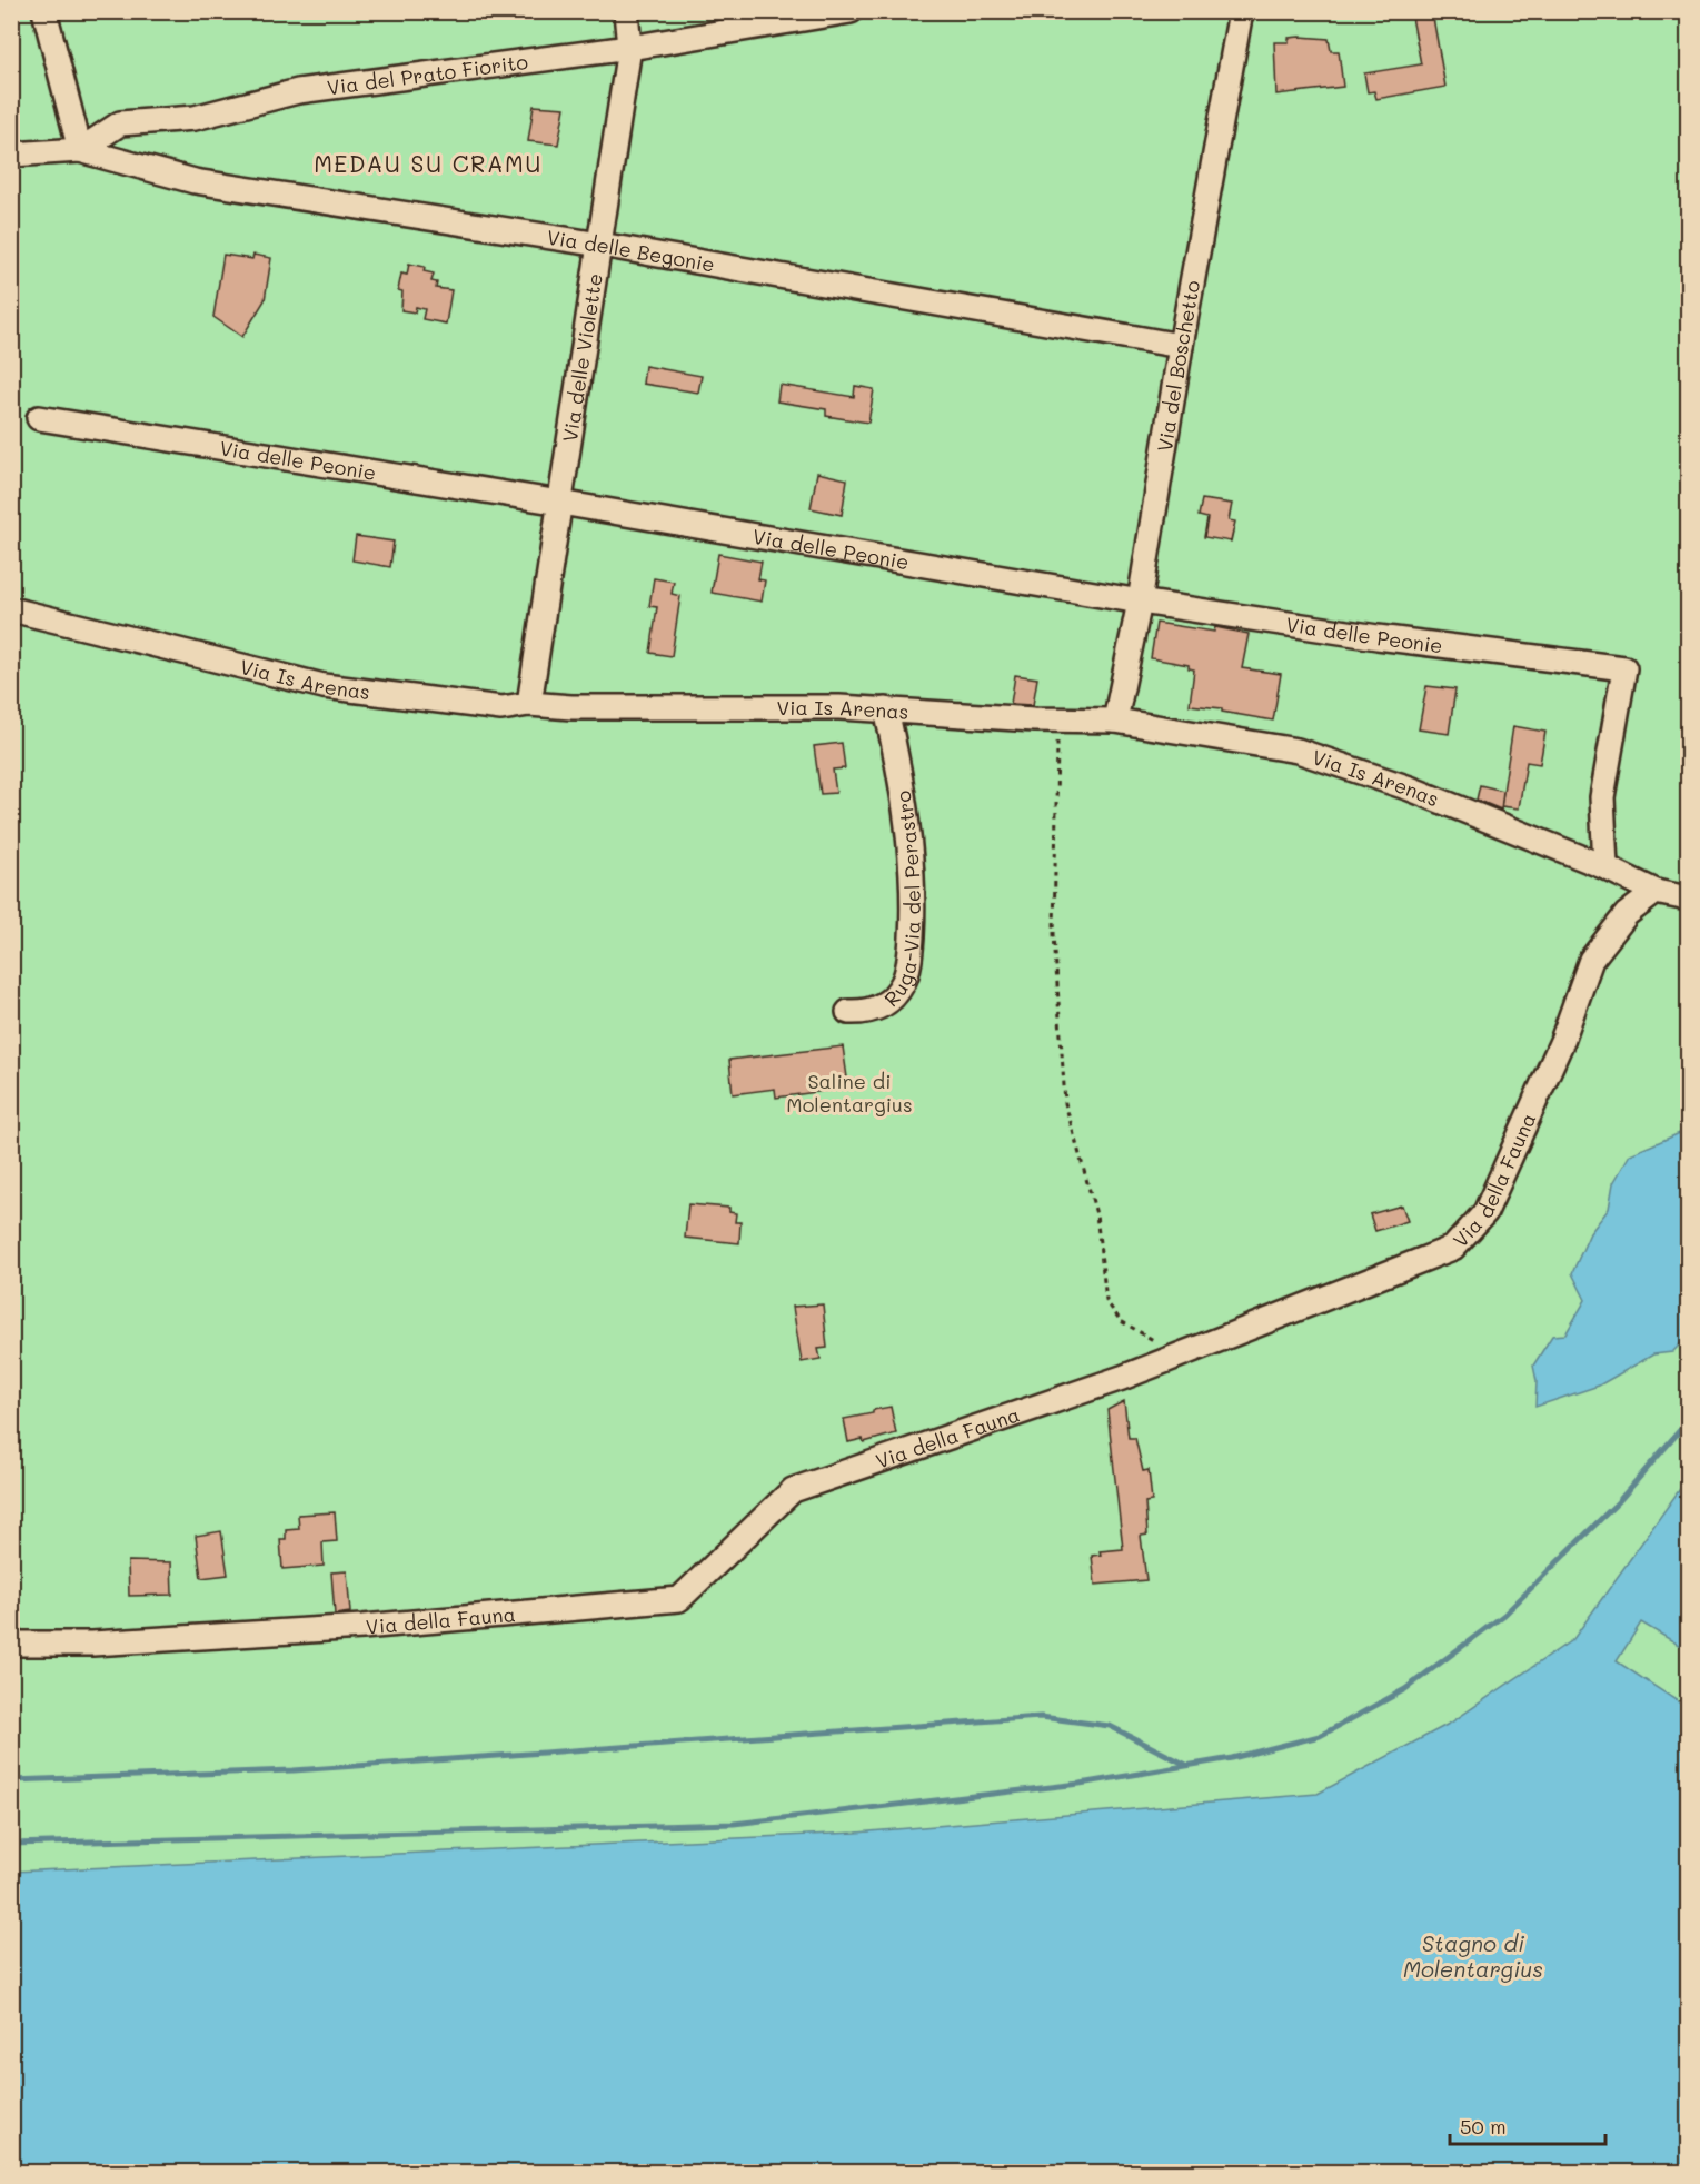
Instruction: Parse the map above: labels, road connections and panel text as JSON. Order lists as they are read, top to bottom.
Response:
{
  "streets": {
    "street": [
      "Via del Prato Fiorito",
      "Via delle Begonie",
      "Via delle Violette",
      "Via del Boschetto",
      "Via delle Peonie",
      "Via Is Arenas",
      "Ruga-Via del Perastro",
      "Via della Fauna"
    ]
  },
  "crossings": [
    ["Via del Prato Fiorito", "Via delle Begonie"],
    ["Via del Prato Fiorito", "Via delle Violette"],
    ["Via delle Begonie", "Via delle Violette"],
    ["Via delle Begonie", "Via del Boschetto"],
    ["Via delle Violette", "Via delle Peonie"],
    ["Via delle Violette", "Via Is Arenas"],
    ["Via del Boschetto", "Via delle Peonie"],
    ["Via del Boschetto", "Via Is Arenas"],
    ["Via delle Peonie", "Via Is Arenas"],
    ["Via Is Arenas", "Ruga-Via del Perastro"],
    ["Via Is Arenas", "Via della Fauna"]
  ],
  "districts": ["MEDAU SU CRAMU"],
  "water": ["Stagno di Molentargius"],
  "parks": ["Saline di Molentargius"],
  "scale_bar": "50 m"
}
